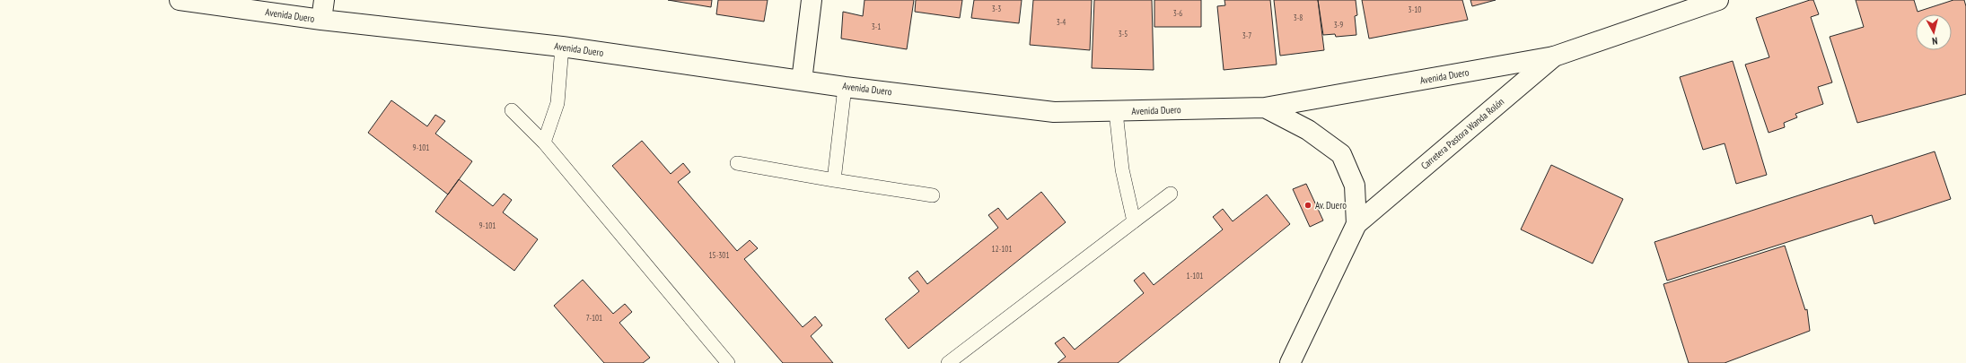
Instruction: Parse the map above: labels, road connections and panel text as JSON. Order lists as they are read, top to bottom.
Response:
{
  "streets": {
    "street": ["Avenida Duero", "Carretera Pastora Wanda Rolón"]
  },
  "crossings": [
    ["Avenida Duero", "Carretera Pastora Wanda Rolón"]
  ],
  "places": ["Av. Duero"],
  "house_numbers": [
    "3-3",
    "3-10",
    "3-6",
    "3-8",
    "3-4",
    "3-9",
    "3-1",
    "3-5",
    "3-7",
    "9-101",
    "9-101",
    "12-101",
    "15-301",
    "1-101",
    "7-101"
  ],
  "north": "bottom"
}
